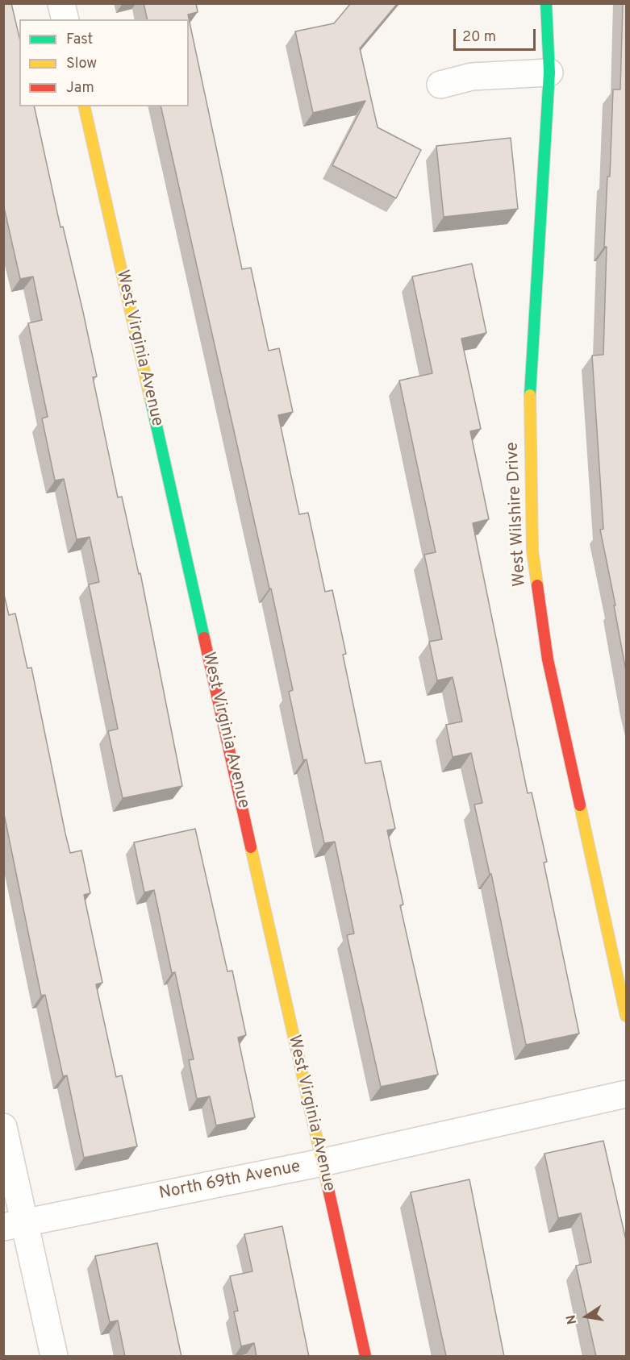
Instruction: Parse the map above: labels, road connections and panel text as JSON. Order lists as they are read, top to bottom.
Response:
{
  "streets": {
    "street": ["West Virginia Avenue", "West Wilshire Drive", "North 69th Avenue"]
  },
  "crossings": [
    ["West Virginia Avenue", "North 69th Avenue"]
  ],
  "legend": ["Fast", "Slow", "Jam"],
  "scale_bar": "20 m",
  "north": "left"
}
